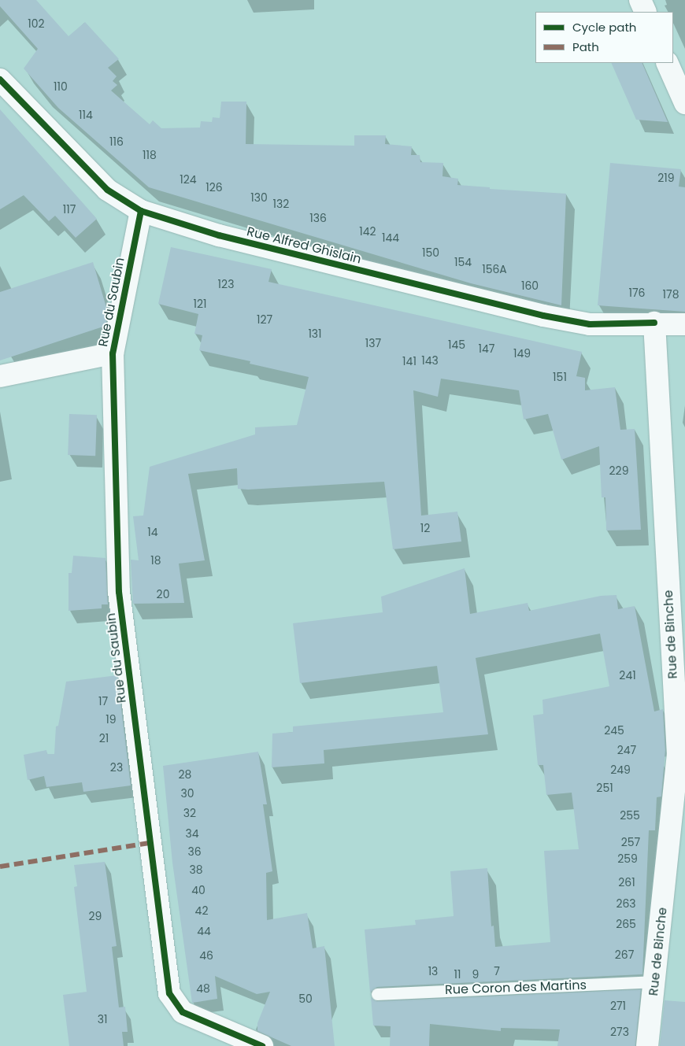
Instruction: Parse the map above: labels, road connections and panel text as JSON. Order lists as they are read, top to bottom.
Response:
{
  "streets": {
    "street": ["Rue Alfred Ghislain", "Rue du Saubin", "Rue de Binche"],
    "lane": ["Rue Coron des Martins"]
  },
  "crossings": [
    ["Rue Alfred Ghislain", "Rue du Saubin"],
    ["Rue Alfred Ghislain", "Rue de Binche"],
    ["Rue de Binche", "Rue Coron des Martins"]
  ],
  "house_numbers": [
    "102",
    "110",
    "114",
    "116",
    "118",
    "219",
    "124",
    "126",
    "130",
    "132",
    "117",
    "136",
    "142",
    "144",
    "150",
    "154",
    "156A",
    "123",
    "160",
    "176",
    "178",
    "121",
    "127",
    "131",
    "137",
    "145",
    "147",
    "149",
    "143",
    "141",
    "151",
    "229",
    "12",
    "14",
    "18",
    "20",
    "241",
    "17",
    "19",
    "245",
    "21",
    "247",
    "23",
    "249",
    "28",
    "251",
    "30",
    "32",
    "255",
    "34",
    "257",
    "36",
    "259",
    "38",
    "261",
    "40",
    "263",
    "42",
    "29",
    "265",
    "44",
    "267",
    "46",
    "13",
    "7",
    "11",
    "9",
    "48",
    "50",
    "271",
    "31",
    "273"
  ],
  "legend": ["Cycle path", "Path"]
}
